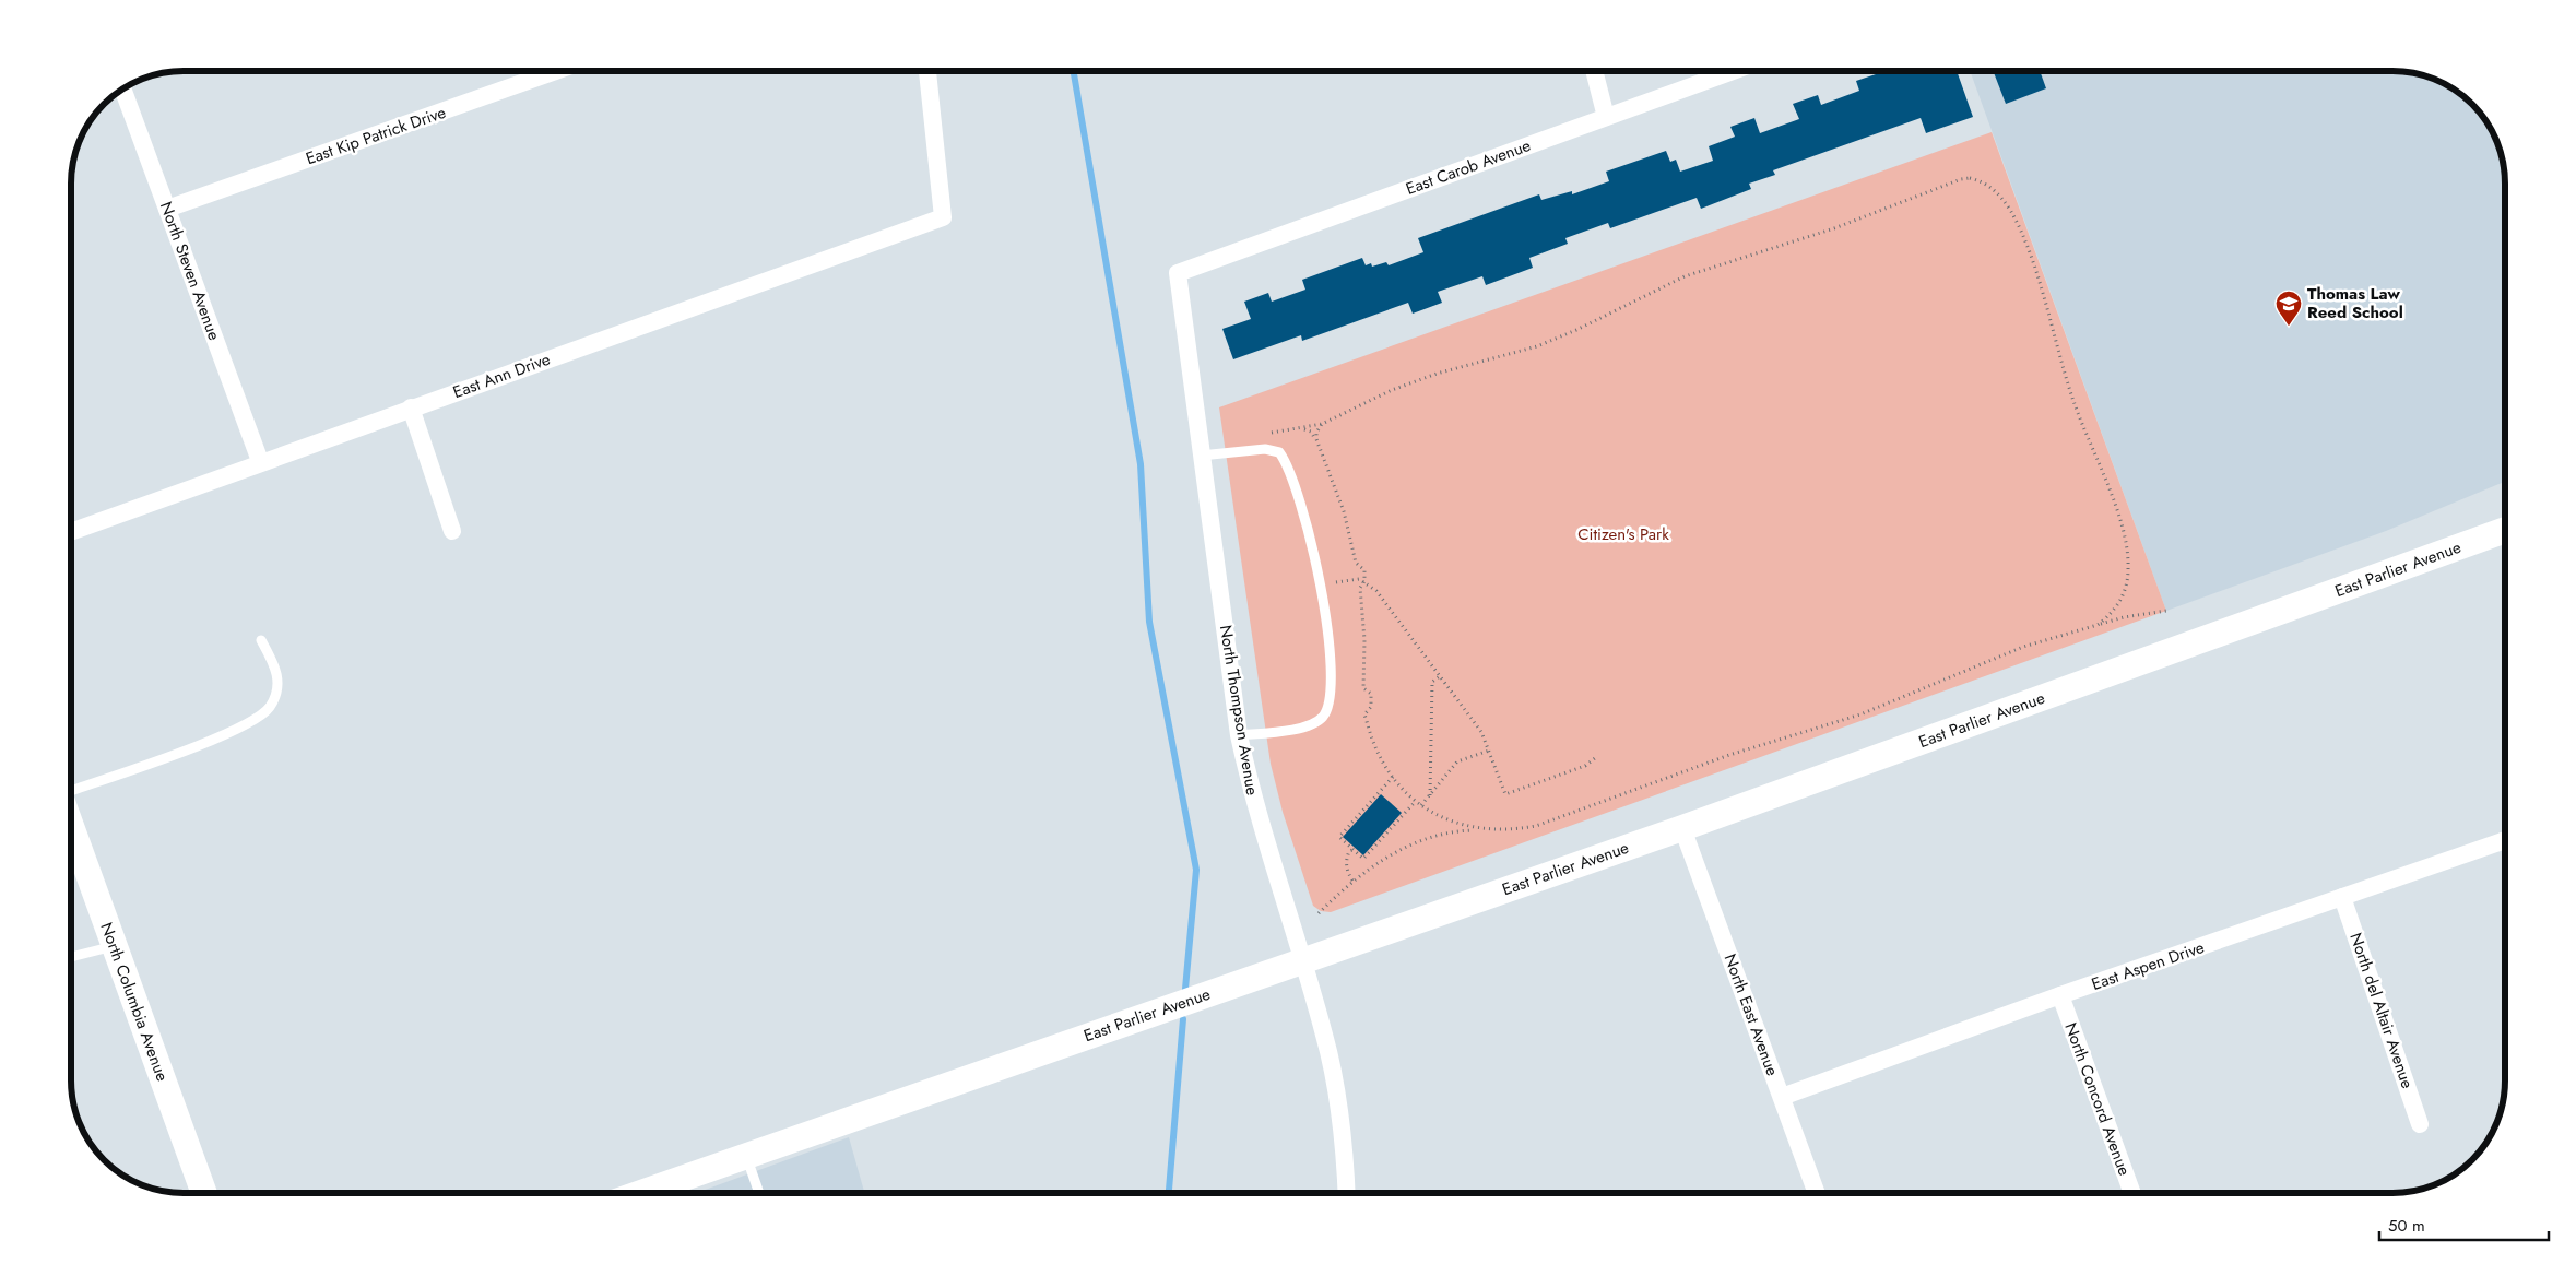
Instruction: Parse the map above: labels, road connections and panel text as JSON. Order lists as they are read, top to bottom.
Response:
{
  "streets": {
    "street": [
      "East Kip Patrick Drive",
      "East Carob Avenue",
      "North Steven Avenue",
      "East Ann Drive",
      "East Parlier Avenue",
      "North Thompson Avenue",
      "East Aspen Drive",
      "North Columbia Avenue",
      "North del Altair Avenue",
      "North East Avenue",
      "North Concord Avenue"
    ]
  },
  "crossings": [
    ["East Kip Patrick Drive", "North Steven Avenue"],
    ["East Carob Avenue", "North Thompson Avenue"],
    ["North Steven Avenue", "East Ann Drive"],
    ["East Parlier Avenue", "North Thompson Avenue"],
    ["East Parlier Avenue", "North East Avenue"],
    ["East Aspen Drive", "North del Altair Avenue"],
    ["East Aspen Drive", "North East Avenue"],
    ["East Aspen Drive", "North Concord Avenue"]
  ],
  "parks": ["Citizen's Park"],
  "places": {
    "school or university": ["Thomas Law Reed School"]
  },
  "scale_bar": "50 m"
}
